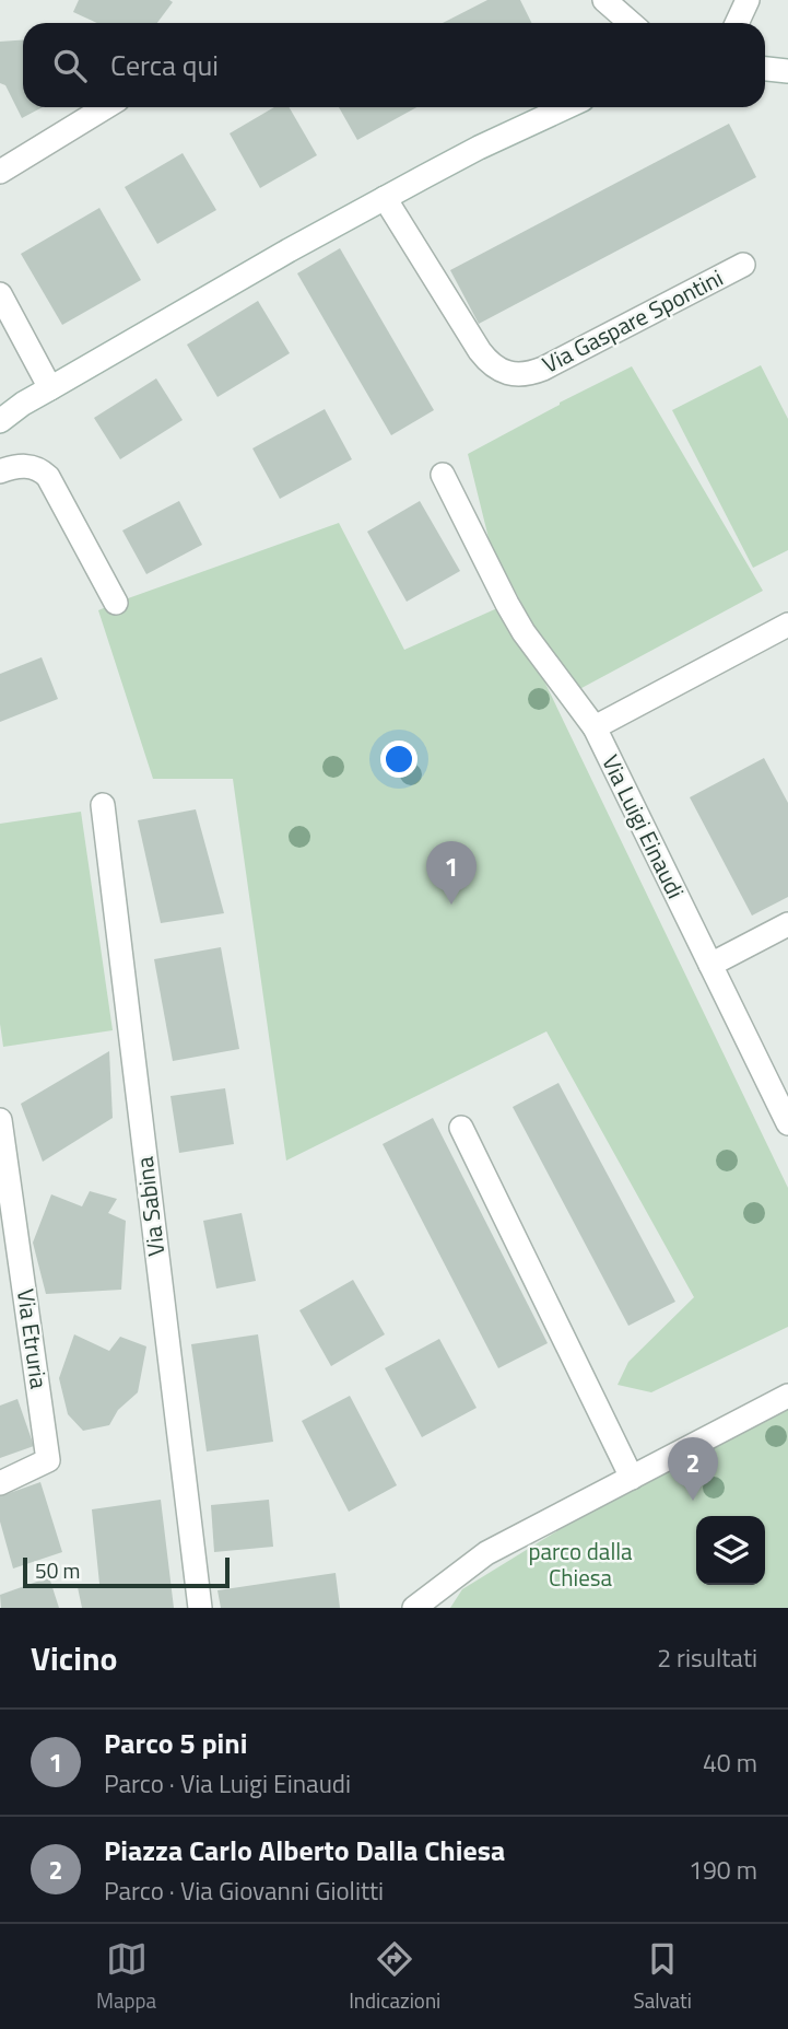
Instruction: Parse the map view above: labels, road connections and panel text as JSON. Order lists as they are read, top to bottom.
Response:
{
  "streets": {
    "street": [
      "Via Gaspare Spontini",
      "Via Luigi Einaudi",
      "Via Sabina",
      "Via Etruria"
    ]
  },
  "parks": ["parco dalla Chiesa"],
  "scale_bar": "50 m",
  "page": {
    "search": "Cerca qui",
    "pins": ["1", "2"],
    "scale": "50 m",
    "heading": ["Vicino", "2 risultati"],
    "list": [
      {
        "mark": "1",
        "name": "Parco 5 pini",
        "note": "Parco · Via Luigi Einaudi",
        "value": "40 m"
      },
      {
        "mark": "2",
        "name": "Piazza Carlo Alberto Dalla Chiesa",
        "note": "Parco · Via Giovanni Giolitti",
        "value": "190 m"
      }
    ],
    "nav": ["Mappa", "Indicazioni", "Salvati"]
  }
}
